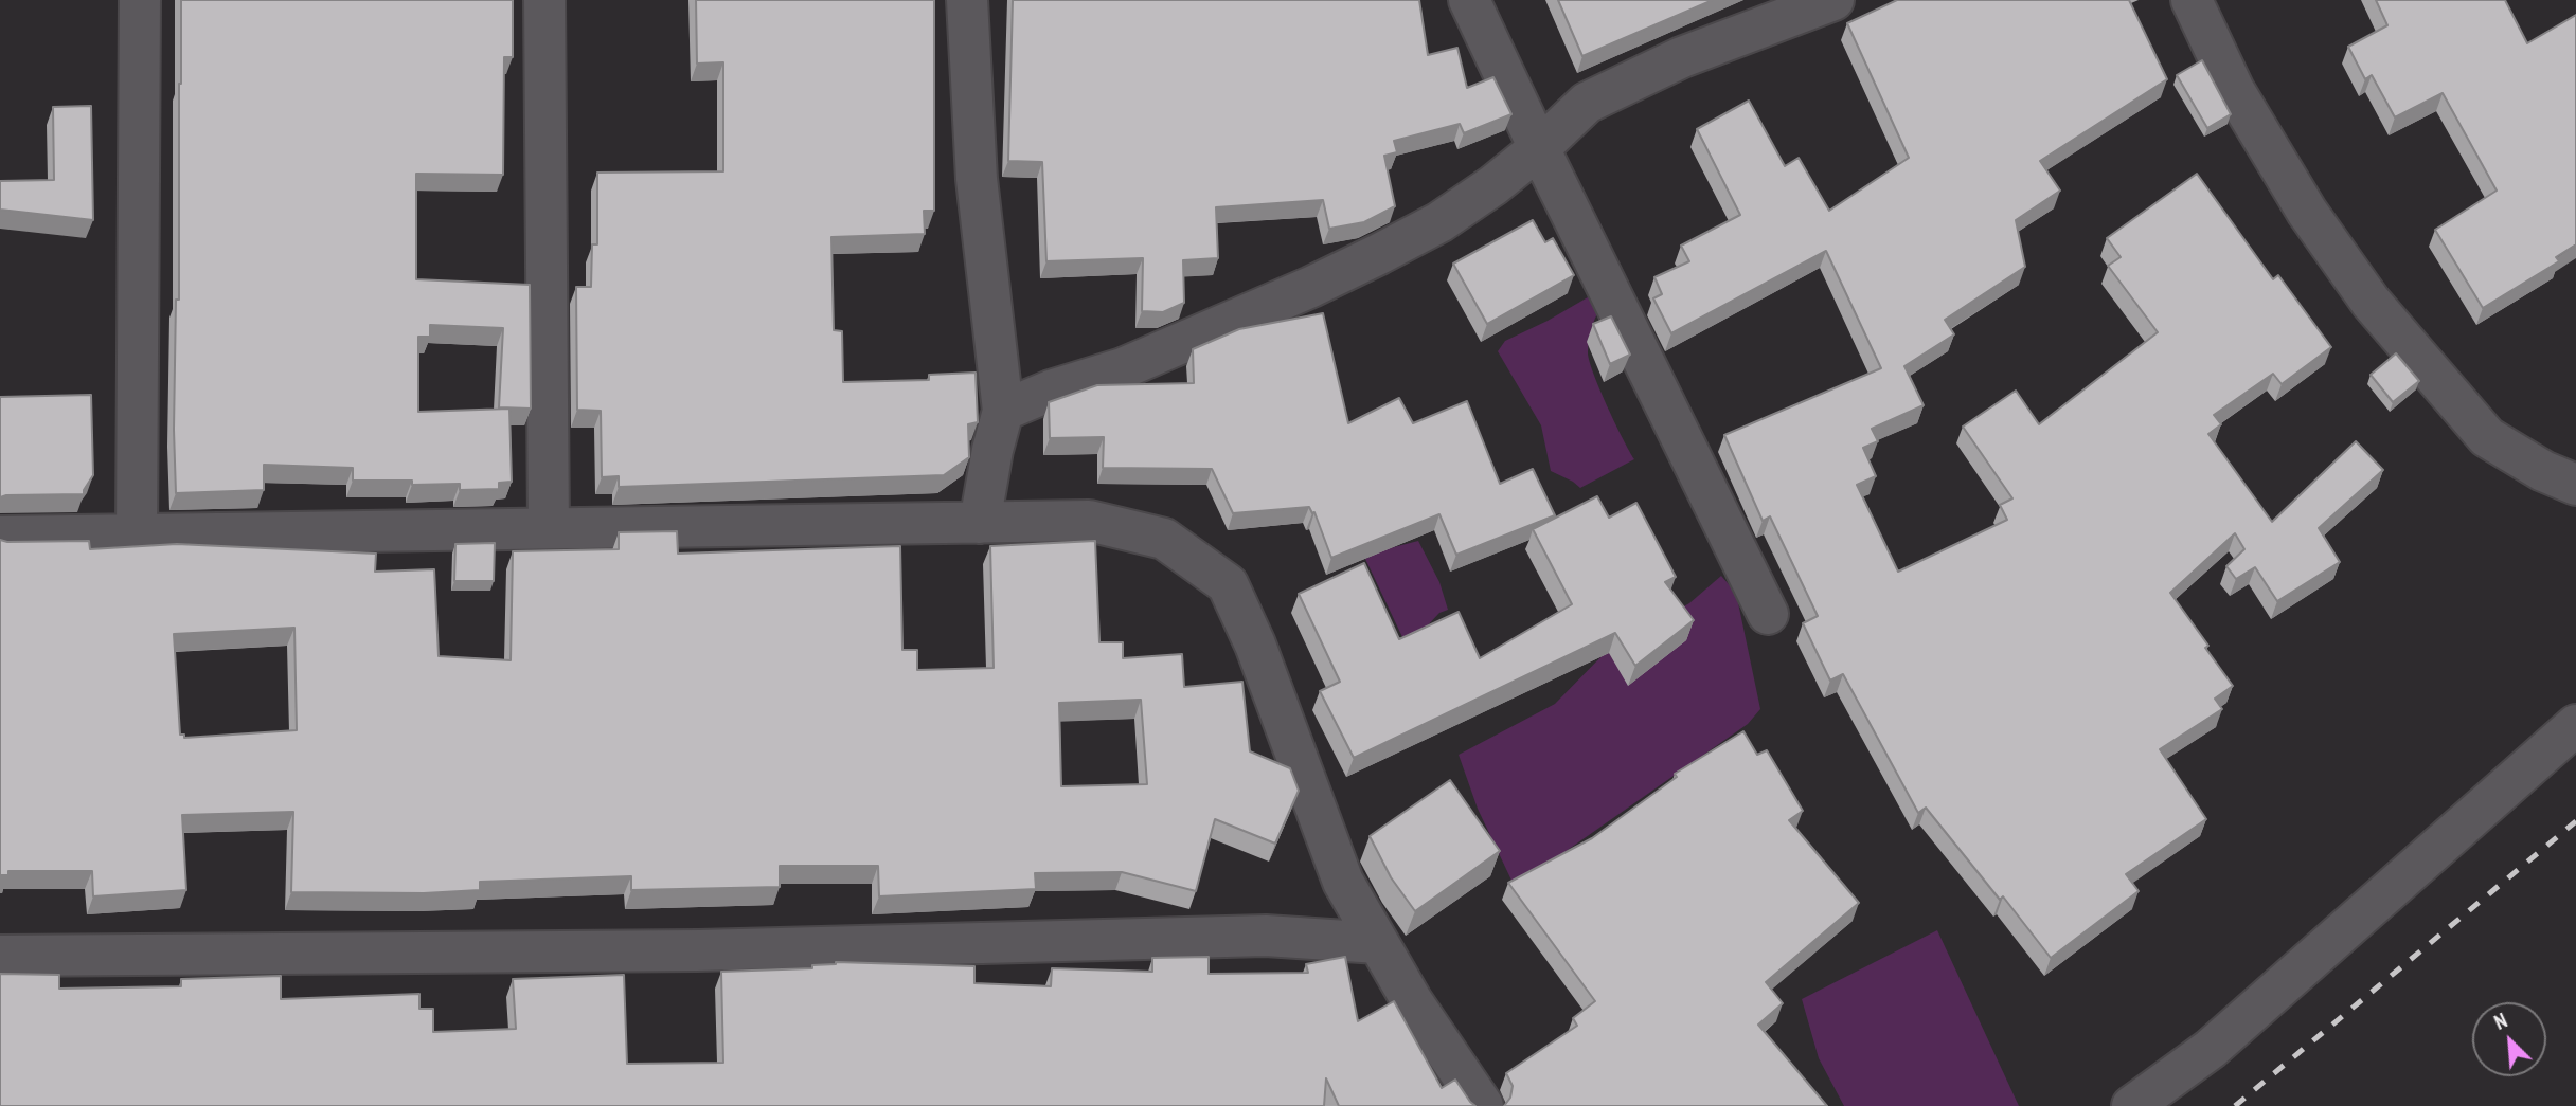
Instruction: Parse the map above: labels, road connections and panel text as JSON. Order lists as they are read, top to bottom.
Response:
{
  "north": "top left"
}
